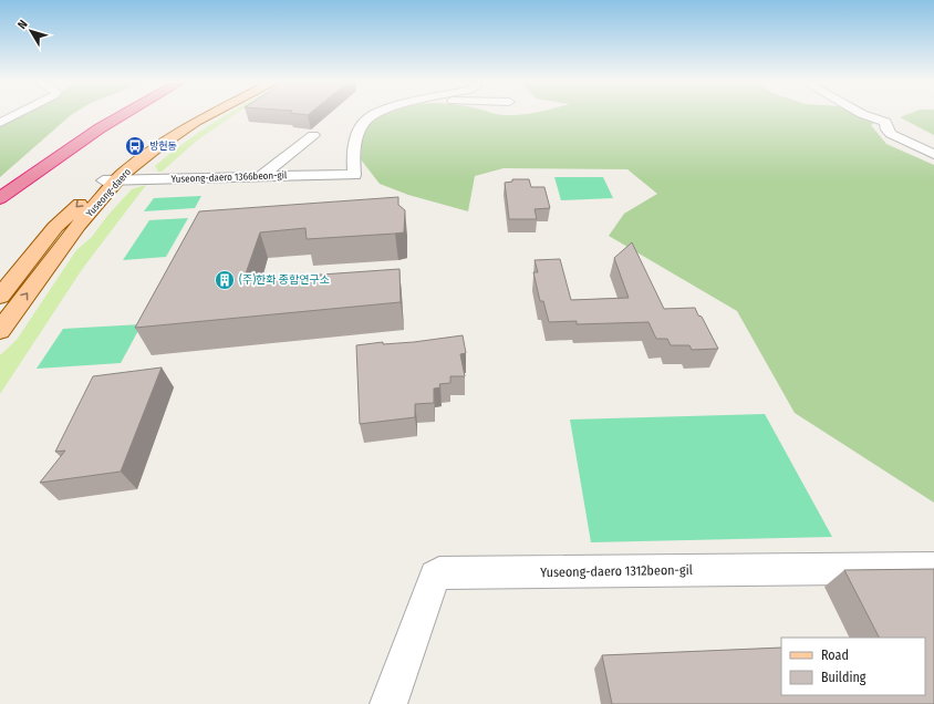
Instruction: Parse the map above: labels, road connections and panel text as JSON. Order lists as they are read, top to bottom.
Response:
{
  "streets": {
    "main road": ["Yuseong-daero"],
    "street": ["Yuseong-daero 1366beon-gil", "Yuseong-daero 1312beon-gil"]
  },
  "crossings": [
    ["Yuseong-daero 1366beon-gil", "Yuseong-daero"]
  ],
  "places": {
    "bus stop": ["방현동"],
    "building": ["(주)한화 종합연구소"]
  },
  "legend": ["Road", "Building"],
  "north": "top left"
}
